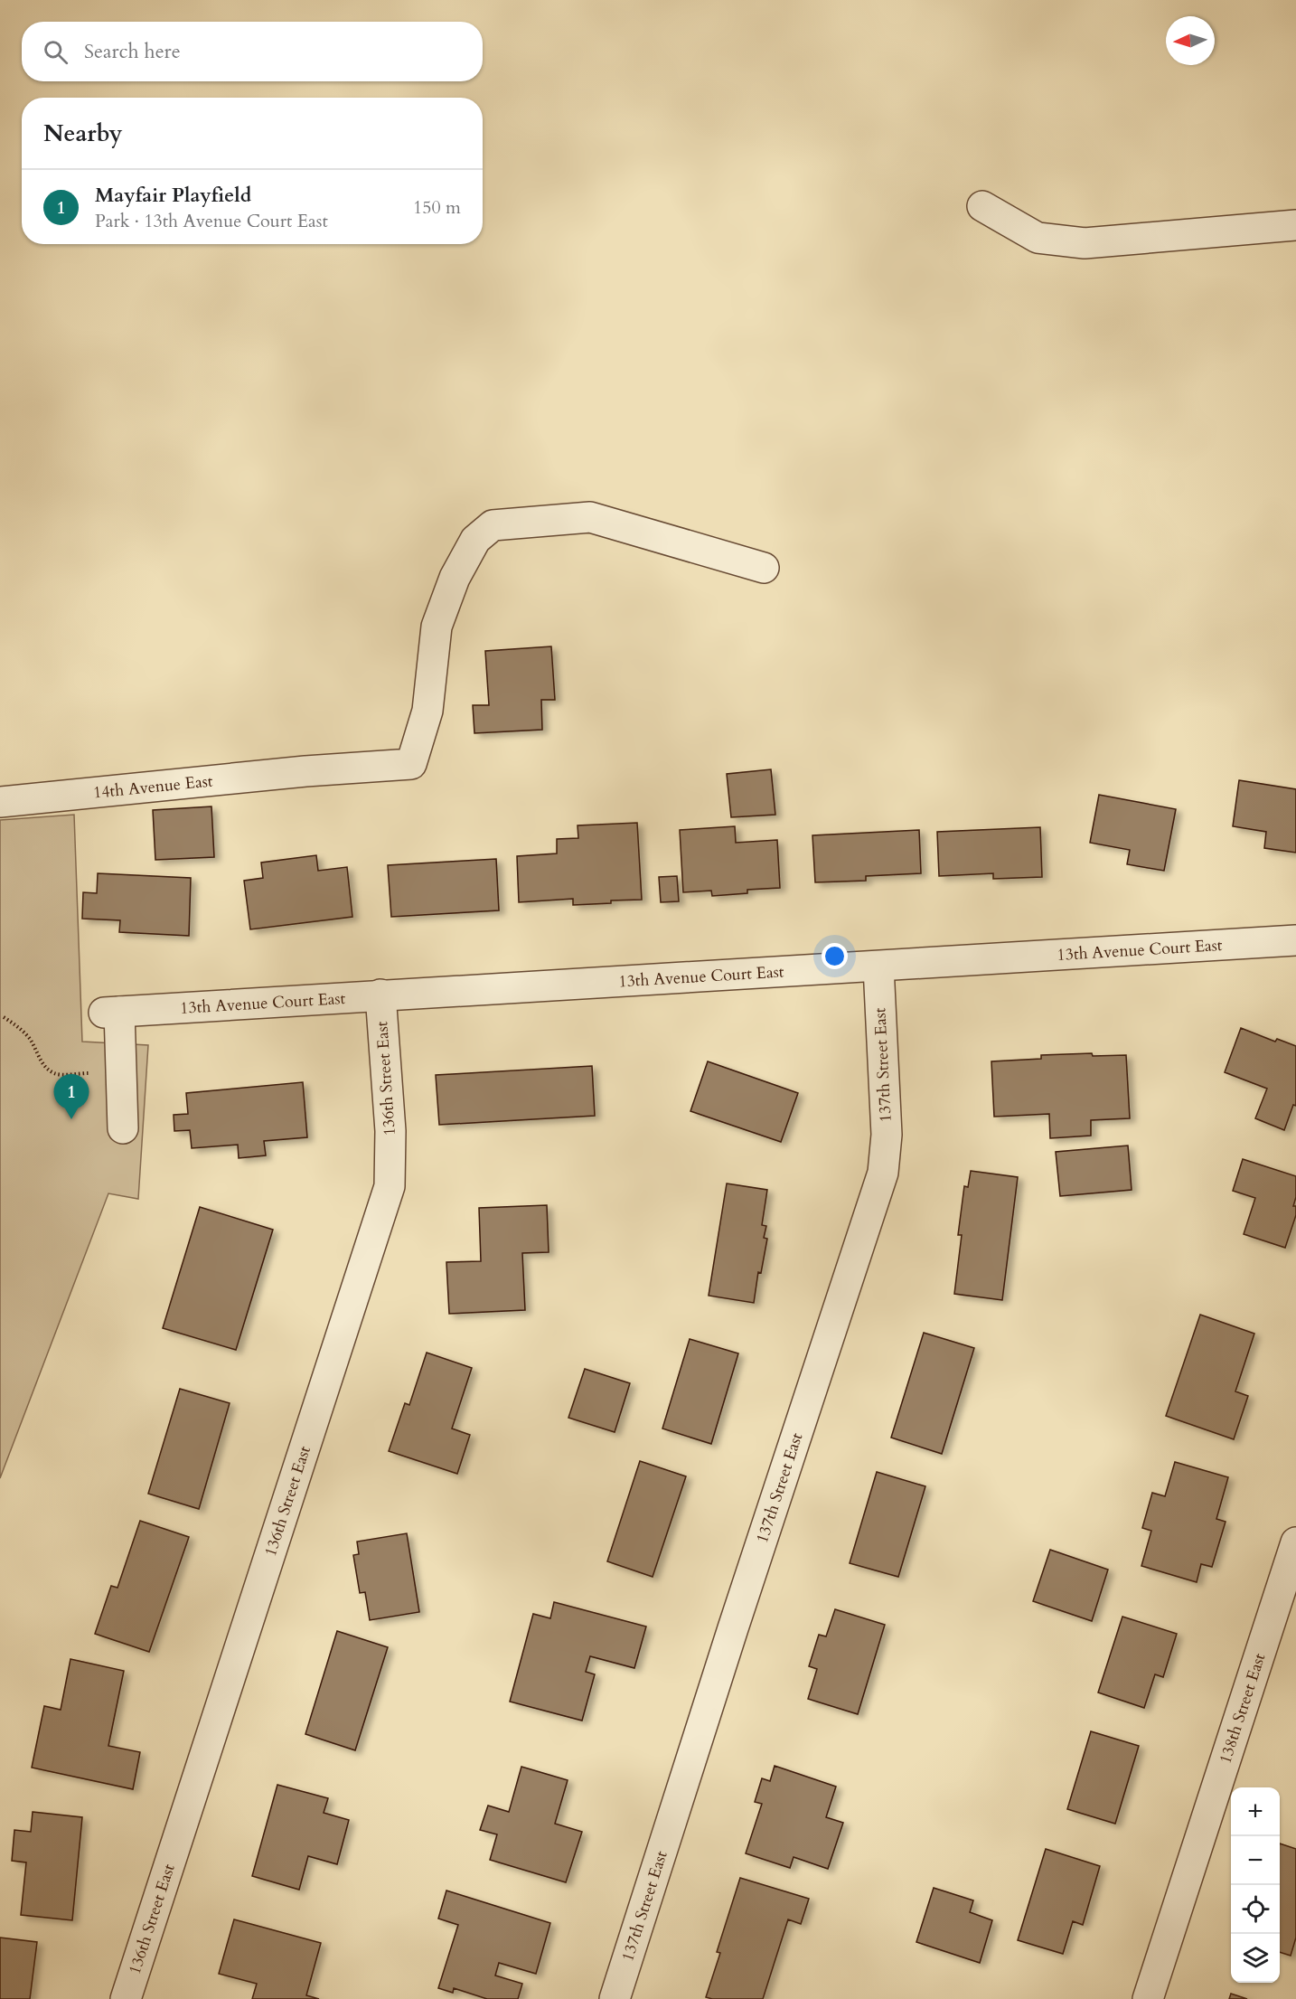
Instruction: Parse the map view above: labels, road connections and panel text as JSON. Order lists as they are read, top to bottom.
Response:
{
  "streets": {
    "street": [
      "14th Avenue East",
      "13th Avenue Court East",
      "137th Street East",
      "136th Street East",
      "138th Street East"
    ]
  },
  "crossings": [
    ["13th Avenue Court East", "137th Street East"],
    ["13th Avenue Court East", "136th Street East"]
  ],
  "north": "left",
  "page": {
    "search": "Search here",
    "heading": "Nearby",
    "list": [
      {
        "mark": "1",
        "name": "Mayfair Playfield",
        "note": "Park · 13th Avenue Court East",
        "value": "150 m"
      }
    ],
    "pins": "1",
    "map_buttons": ["+", "−"]
  }
}
